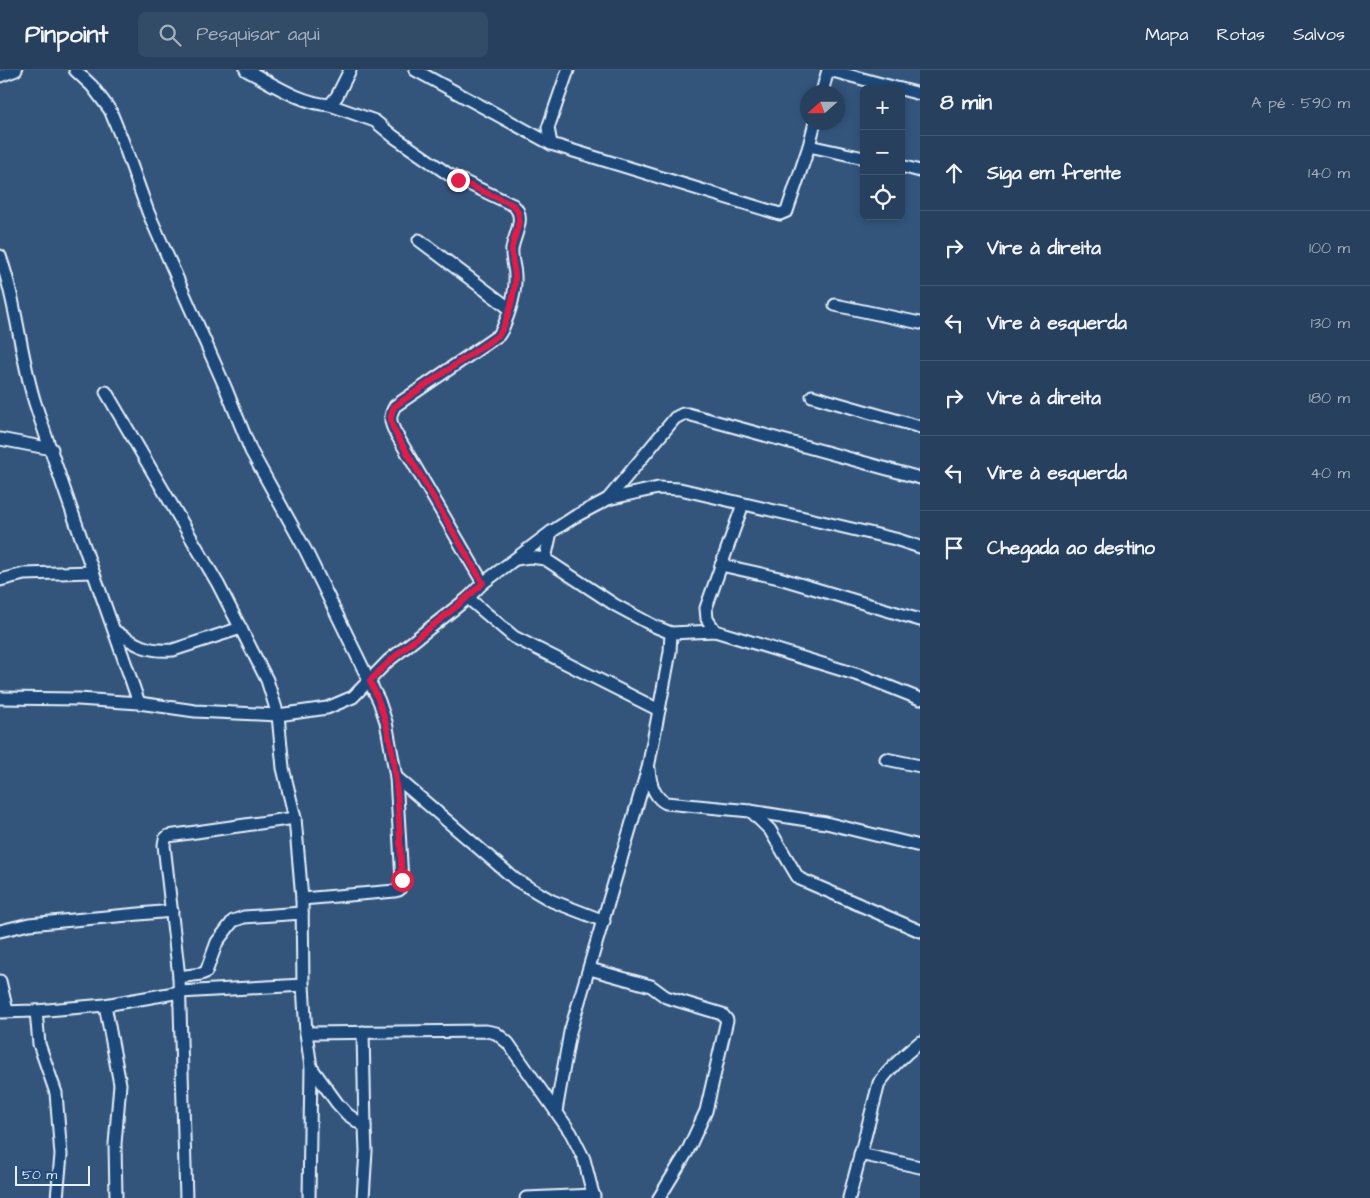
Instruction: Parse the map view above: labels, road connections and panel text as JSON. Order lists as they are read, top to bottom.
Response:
{
  "scale_bar": "50 m",
  "north": "left",
  "page": {
    "header": "Pinpoint",
    "search": "Pesquisar aqui",
    "nav": ["Mapa", "Rotas", "Salvos"],
    "heading": ["8 min", "A pé · 590 m"],
    "map_buttons": ["+", "−"],
    "list": [
      ["Siga em frente", "140 m"],
      ["Vire à direita", "100 m"],
      ["Vire à esquerda", "130 m"],
      ["Vire à direita", "180 m"],
      ["Vire à esquerda", "40 m"],
      "Chegada ao destino"
    ],
    "scale": "50 m"
  }
}
